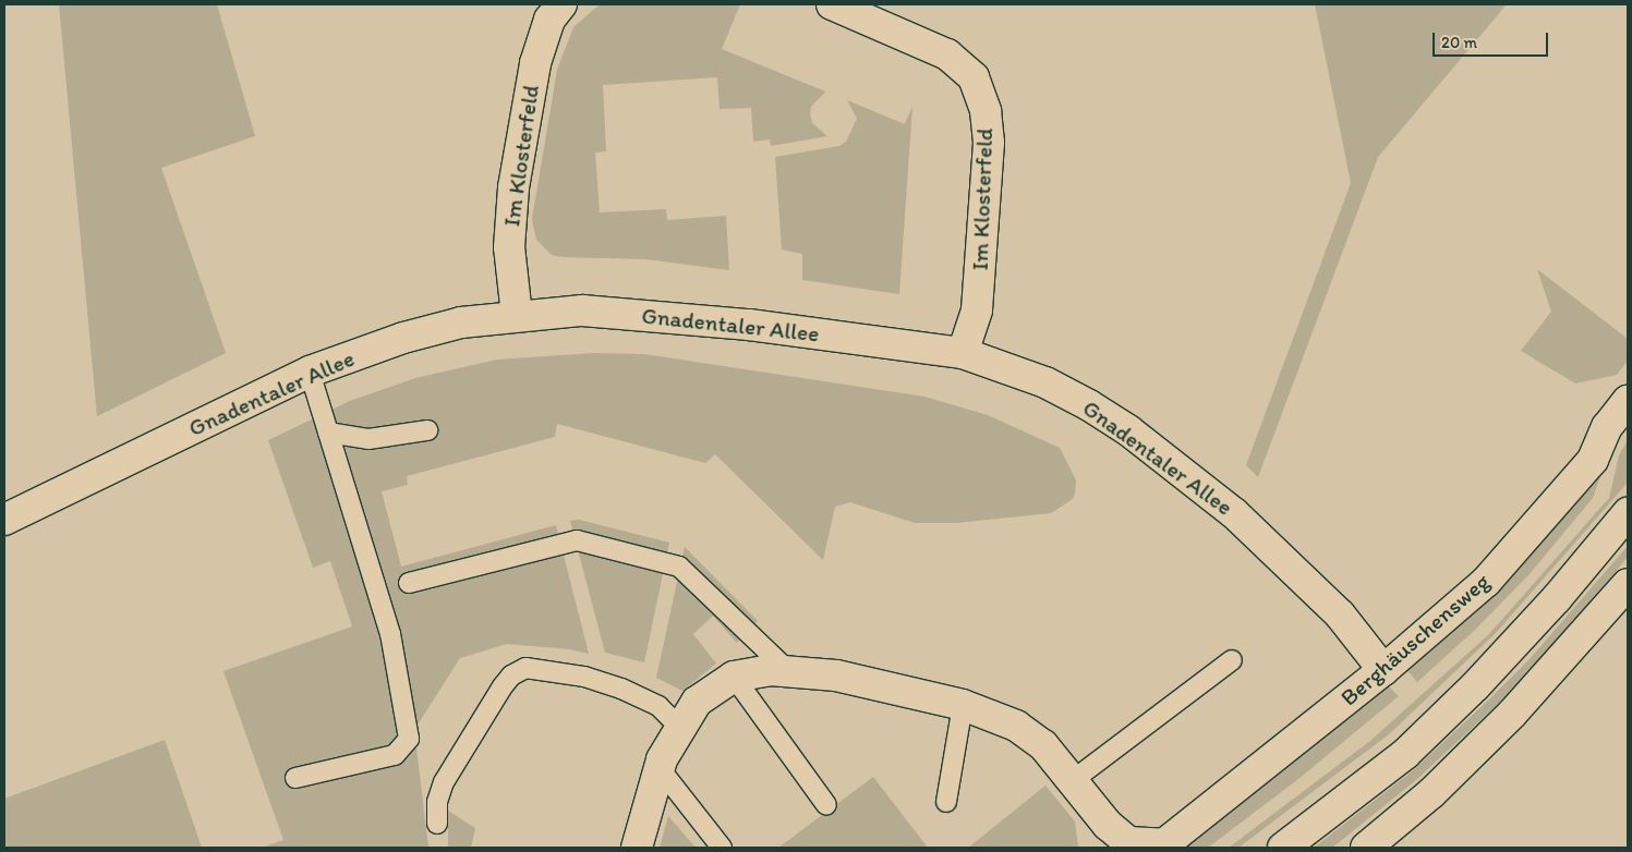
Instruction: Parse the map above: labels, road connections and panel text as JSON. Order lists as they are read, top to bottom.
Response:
{
  "streets": {
    "street": ["Im Klosterfeld", "Gnadentaler Allee", "Berghäuschensweg"]
  },
  "crossings": [
    ["Im Klosterfeld", "Gnadentaler Allee"],
    ["Gnadentaler Allee", "Berghäuschensweg"]
  ],
  "scale_bar": "20 m"
}
